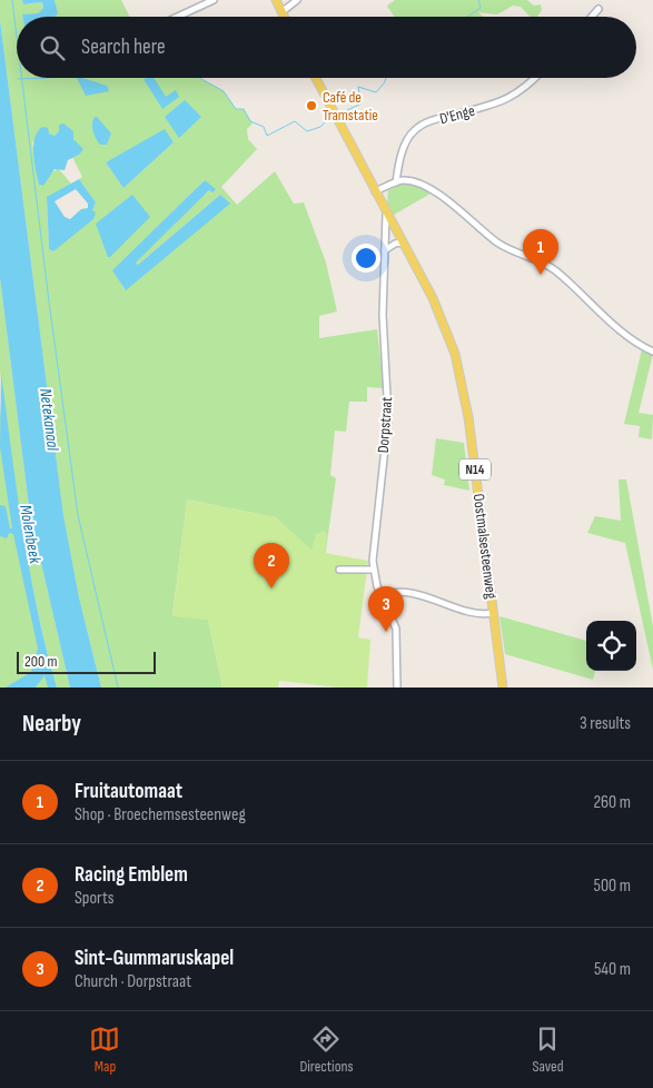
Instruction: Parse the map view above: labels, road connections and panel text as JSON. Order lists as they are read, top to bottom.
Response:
{
  "streets": {
    "main road": ["N14", "Oostmalsesteenweg"],
    "street": ["D'Enge", "Dorpstraat"]
  },
  "crossings": [
    ["Dorpstraat", "Oostmalsesteenweg"],
    ["N14", "Oostmalsesteenweg"]
  ],
  "water": ["Netekanaal", "Molenbeek"],
  "places": ["Café de Tramstatie"],
  "scale_bar": "200 m",
  "page": {
    "search": "Search here",
    "pins": ["1", "2", "3"],
    "scale": "200 m",
    "heading": ["Nearby", "3 results"],
    "list": [
      {
        "mark": "1",
        "name": "Fruitautomaat",
        "note": "Shop · Broechemsesteenweg",
        "value": "260 m"
      },
      {
        "mark": "2",
        "name": "Racing Emblem",
        "note": "Sports",
        "value": "500 m"
      },
      {
        "mark": "3",
        "name": "Sint-Gummaruskapel",
        "note": "Church · Dorpstraat",
        "value": "540 m"
      }
    ],
    "nav": ["Map", "Directions", "Saved"]
  }
}
